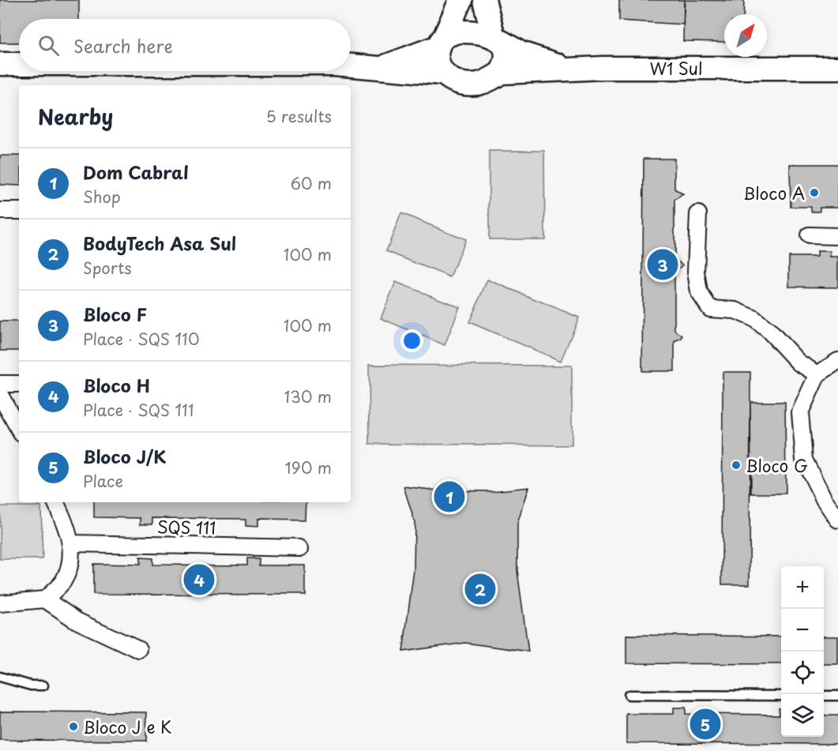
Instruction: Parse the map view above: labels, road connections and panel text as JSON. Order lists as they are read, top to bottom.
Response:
{
  "streets": {
    "street": ["W1 Sul", "SQS 111"]
  },
  "places": ["Bloco A", "Bloco G", "Bloco J e K"],
  "north": "top right",
  "page": {
    "search": "Search here",
    "heading": ["Nearby", "5 results"],
    "list": [
      {
        "mark": "1",
        "name": "Dom Cabral",
        "note": "Shop",
        "value": "60 m"
      },
      {
        "mark": "2",
        "name": "BodyTech Asa Sul",
        "note": "Sports",
        "value": "100 m"
      },
      {
        "mark": "3",
        "name": "Bloco F",
        "note": "Place · SQS 110",
        "value": "100 m"
      },
      {
        "mark": "4",
        "name": "Bloco H",
        "note": "Place · SQS 111",
        "value": "130 m"
      },
      {
        "mark": "5",
        "name": "Bloco J/K",
        "note": "Place",
        "value": "190 m"
      }
    ],
    "pins": [
      "3",
      "1",
      "4",
      "2",
      "5"
    ],
    "map_buttons": ["+", "−"]
  }
}
